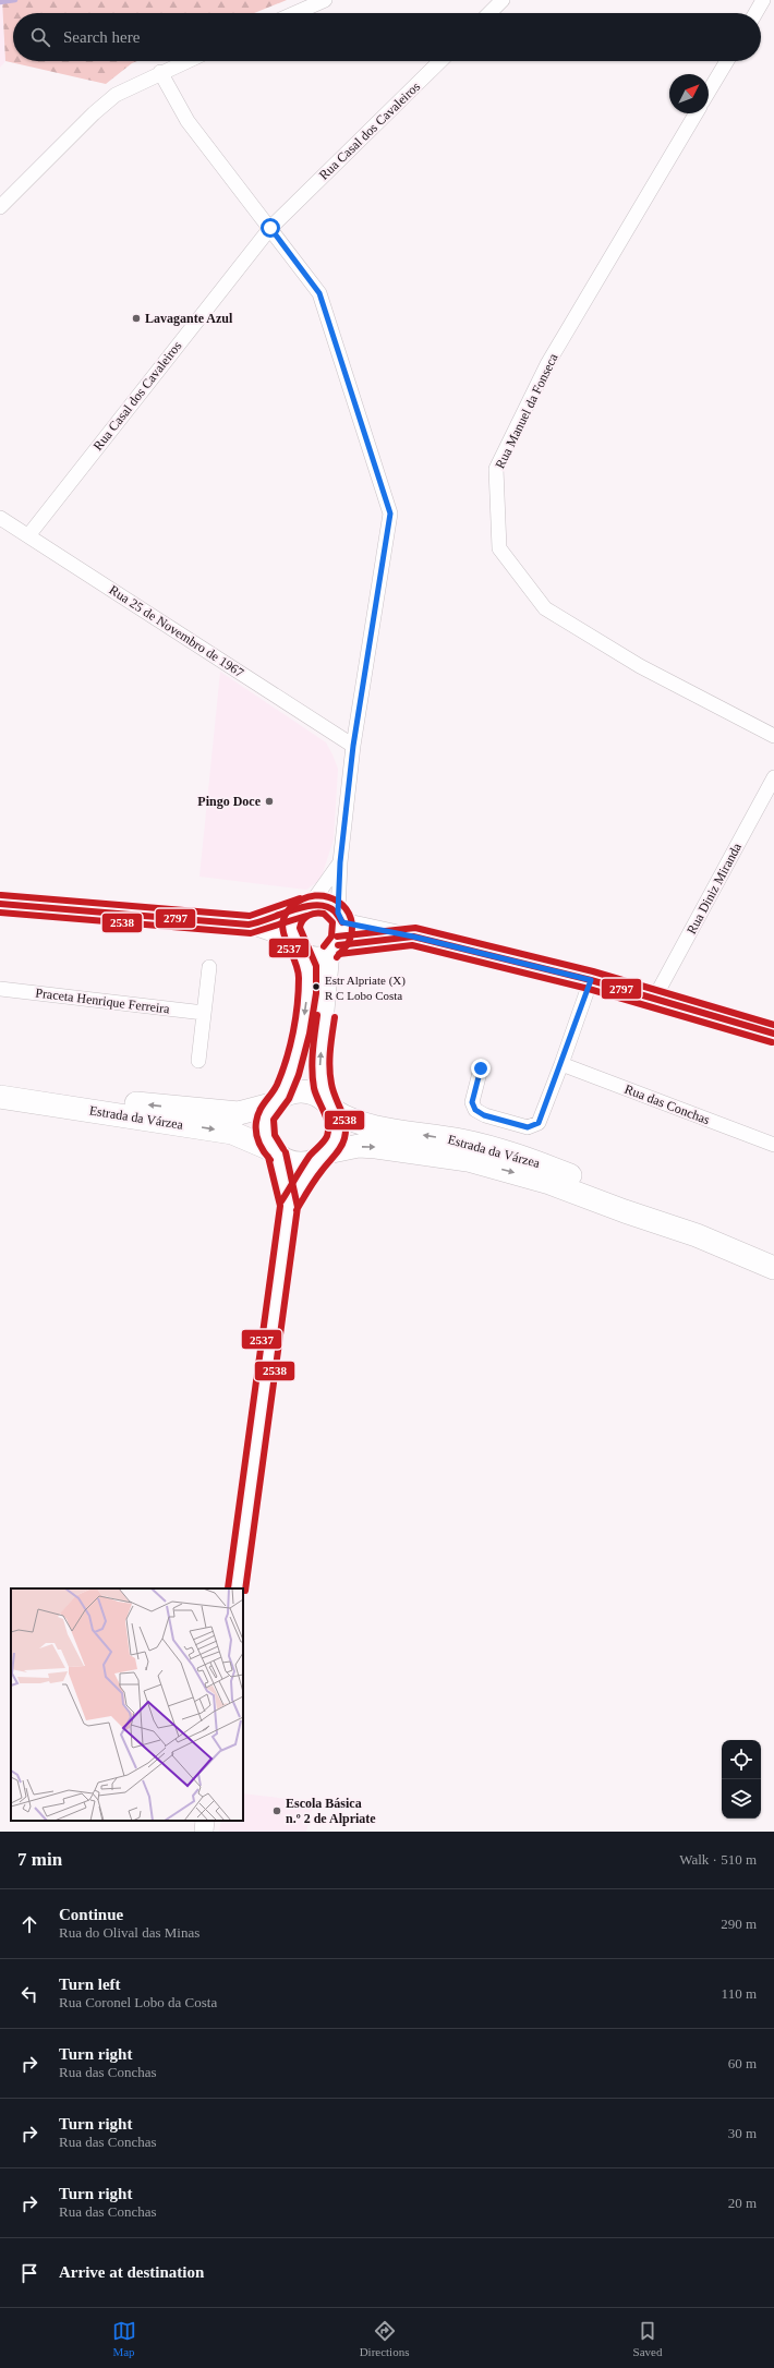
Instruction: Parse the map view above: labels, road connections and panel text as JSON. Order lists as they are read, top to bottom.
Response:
{
  "streets": {
    "main road": ["Estrada da Várzea"],
    "street": [
      "Rua Casal dos Cavaleiros",
      "Rua Manuel da Fonseca",
      "Rua 25 de Novembro de 1967",
      "Rua Diniz Miranda",
      "Praceta Henrique Ferreira",
      "Rua das Conchas"
    ]
  },
  "crossings": [
    ["Rua Casal dos Cavaleiros", "Rua 25 de Novembro de 1967"]
  ],
  "places": [
    "Lavagante Azul",
    "Pingo Doce",
    "Estr Alpriate (X) R C Lobo Costa",
    "Escola Básica n.º 2 de Alpriate"
  ],
  "lines": ["transit line 2537", "transit line 2797", "transit line 2538"],
  "north": "top right",
  "page": {
    "search": "Search here",
    "heading": ["7 min", "Walk · 510 m"],
    "list": [
      ["Continue", "Rua do Olival das Minas", "290 m"],
      ["Turn left", "Rua Coronel Lobo da Costa", "110 m"],
      ["Turn right", "Rua das Conchas", "60 m"],
      ["Turn right", "Rua das Conchas", "30 m"],
      ["Turn right", "Rua das Conchas", "20 m"],
      "Arrive at destination"
    ],
    "nav": ["Map", "Directions", "Saved"]
  }
}
